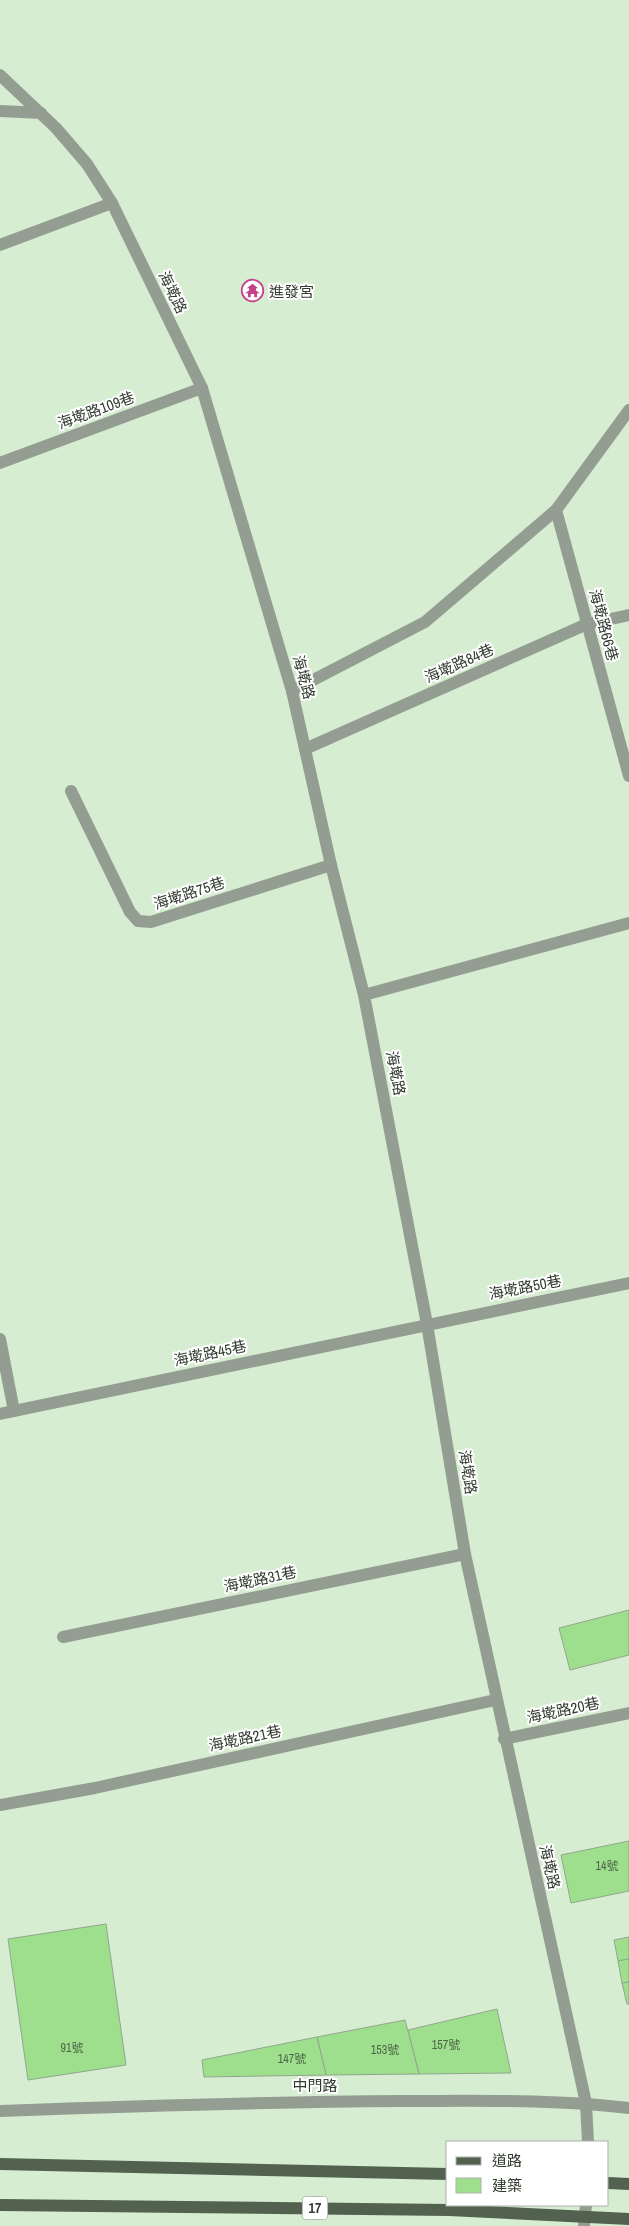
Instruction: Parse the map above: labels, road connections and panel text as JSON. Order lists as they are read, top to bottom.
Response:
{
  "streets": {
    "main road": ["17"],
    "street": [
      "海墘路",
      "海墘路109巷",
      "海墘路66巷",
      "海墘路84巷",
      "海墘路75巷",
      "海墘路50巷",
      "海墘路45巷",
      "海墘路31巷",
      "海墘路20巷",
      "海墘路21巷",
      "中門路"
    ]
  },
  "crossings": [
    ["海墘路", "海墘路109巷"],
    ["海墘路", "海墘路84巷"],
    ["海墘路", "海墘路75巷"],
    ["海墘路", "海墘路50巷"],
    ["海墘路", "海墘路45巷"],
    ["海墘路", "海墘路31巷"],
    ["海墘路", "海墘路20巷"],
    ["海墘路", "海墘路21巷"],
    ["海墘路", "中門路"],
    ["海墘路66巷", "海墘路84巷"],
    ["海墘路50巷", "海墘路45巷"]
  ],
  "places": {
    "temple": ["進發宮"]
  },
  "house_numbers": [
    "14號",
    "157號",
    "91號",
    "153號",
    "147號"
  ],
  "legend": ["道路", "建築"]
}
